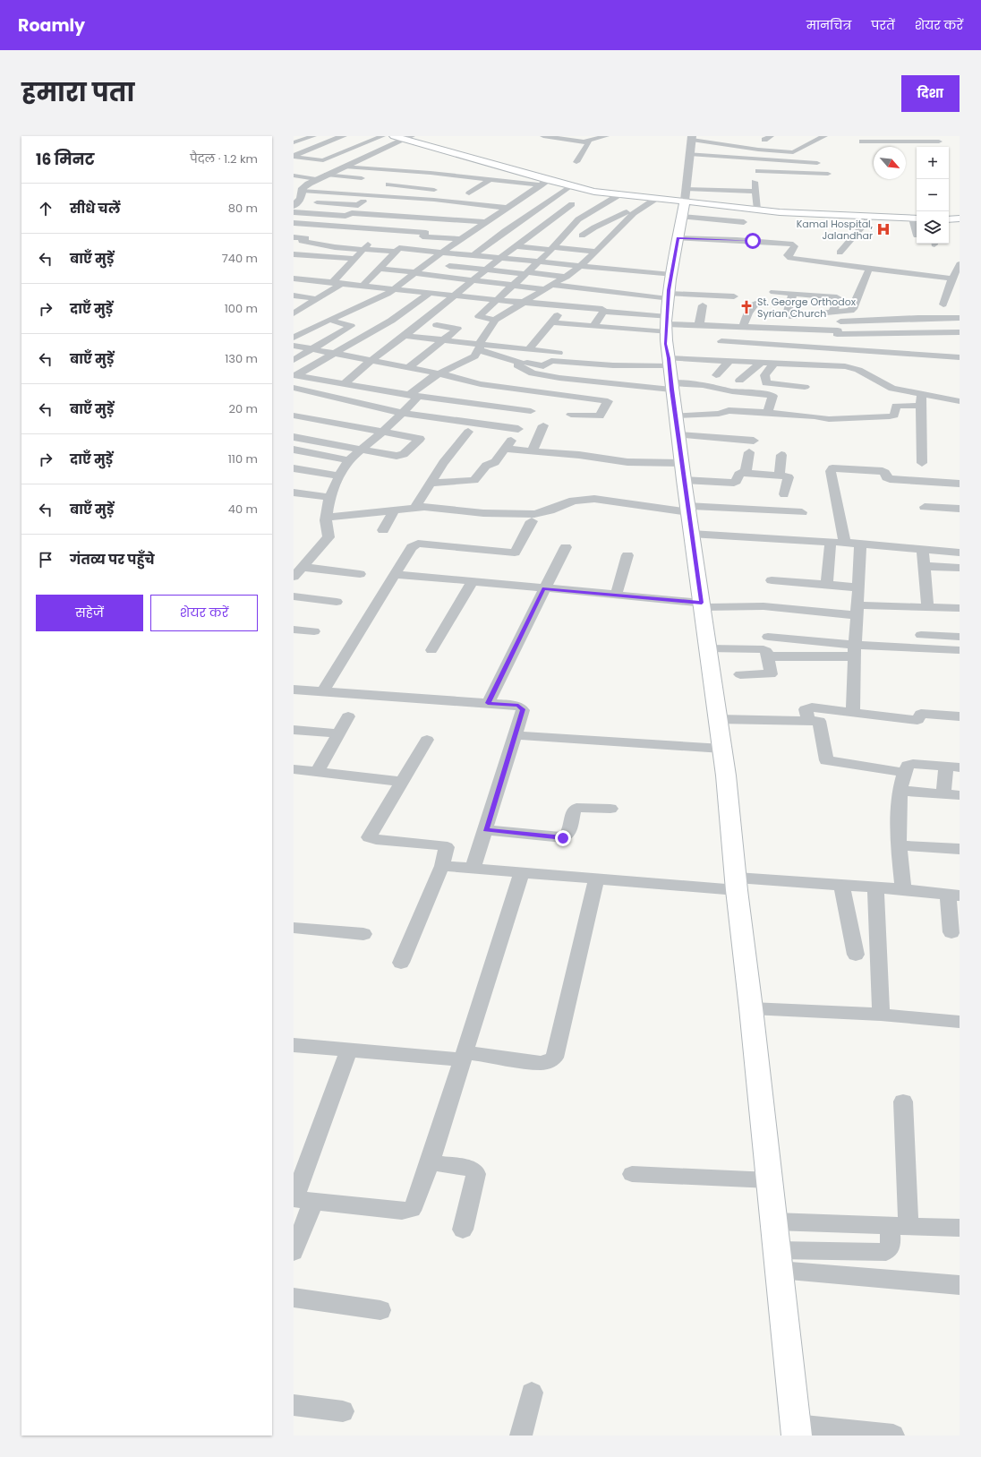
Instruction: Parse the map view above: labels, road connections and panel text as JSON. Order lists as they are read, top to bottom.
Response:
{
  "places": {
    "hospital": ["Kamal Hospital, Jalandhar"],
    "church": ["St. George Orthodox Syrian Church"]
  },
  "north": "bottom right",
  "page": {
    "header": "Roamly",
    "nav": ["मानचित्र", "परतें", "शेयर करें"],
    "title": "हमारा पता",
    "buttons": [
      "दिशा",
      ["सहेजें", "शेयर करें"]
    ],
    "heading": ["16 मिनट", "पैदल · 1.2 km"],
    "map_buttons": ["+", "−"],
    "list": [
      ["सीधे चलें", "80 m"],
      ["बाएँ मुड़ें", "740 m"],
      ["दाएँ मुड़ें", "100 m"],
      ["बाएँ मुड़ें", "130 m"],
      ["बाएँ मुड़ें", "20 m"],
      ["दाएँ मुड़ें", "110 m"],
      ["बाएँ मुड़ें", "40 m"],
      "गंतव्य पर पहुँचे"
    ]
  }
}
